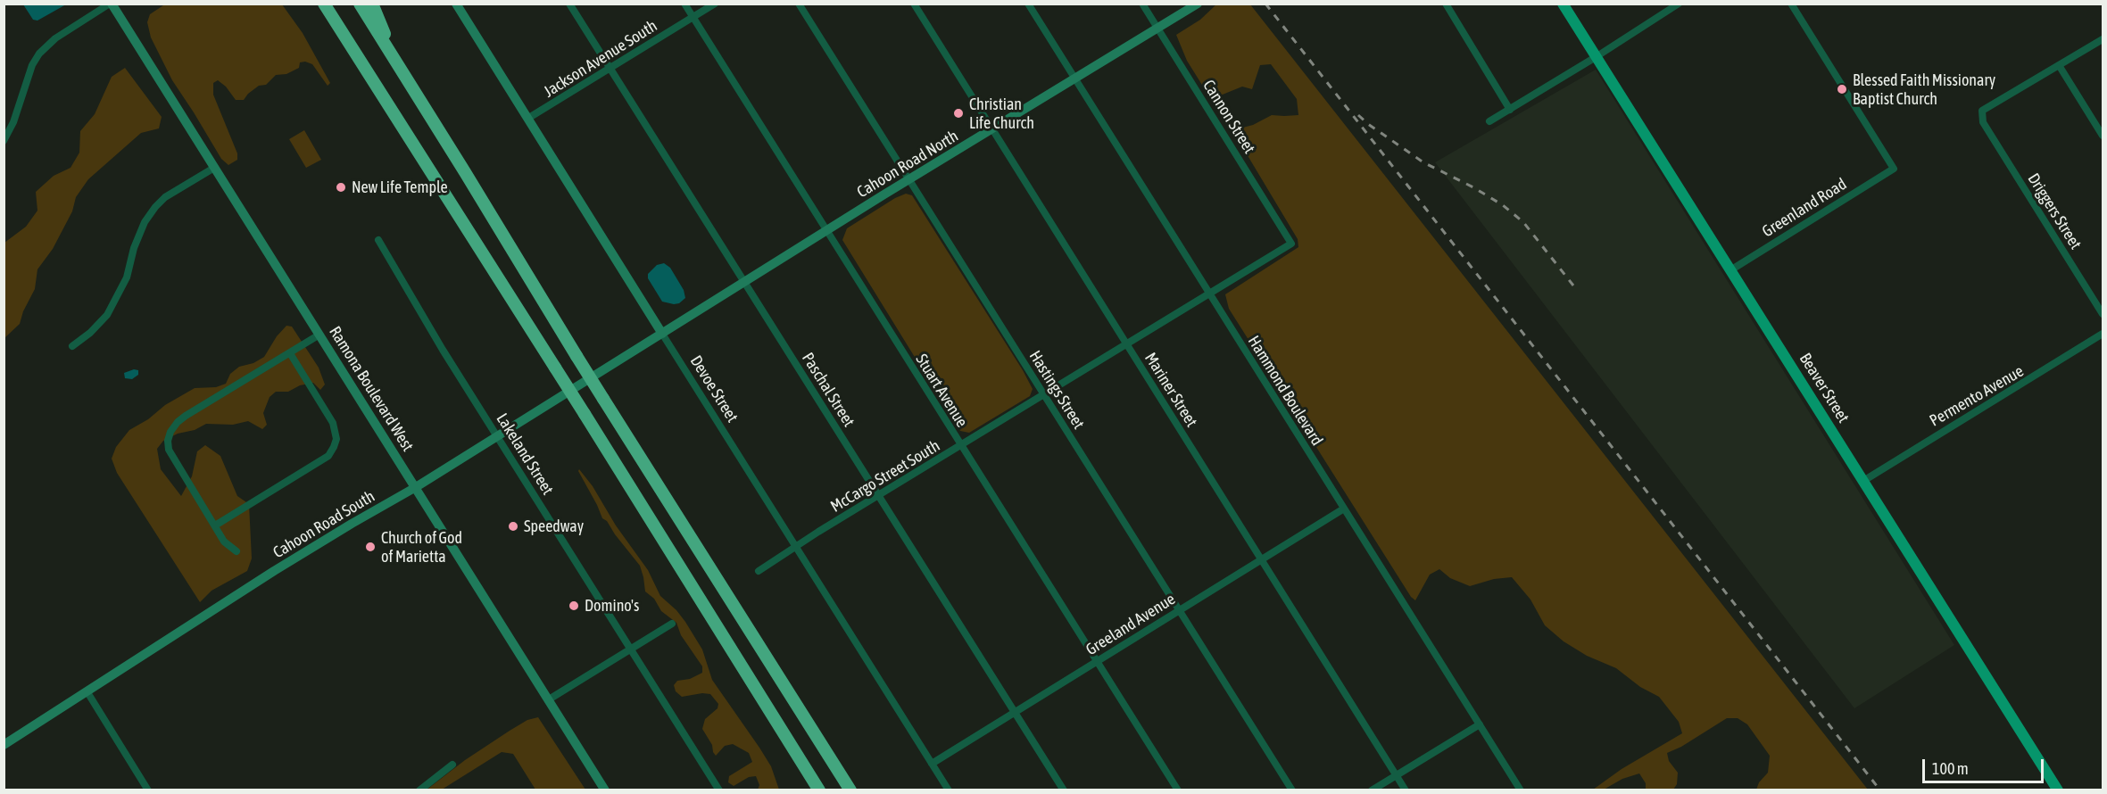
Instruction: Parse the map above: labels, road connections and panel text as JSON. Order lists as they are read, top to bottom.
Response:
{
  "streets": {
    "main road": [
      "Cahoon Road North",
      "Beaver Street",
      "Ramona Boulevard West",
      "Devoe Street",
      "Cahoon Road South"
    ],
    "street": [
      "Jackson Avenue South",
      "Cannon Street",
      "Greenland Road",
      "Driggers Street",
      "Paschal Street",
      "Hastings Street",
      "Mariner Street",
      "Stuart Avenue",
      "Hammond Boulevard",
      "Permento Avenue",
      "Lakeland Street",
      "McCargo Street South",
      "Greeland Avenue"
    ]
  },
  "crossings": [
    ["Jackson Avenue South", "Devoe Street"],
    ["Jackson Avenue South", "Paschal Street"],
    ["Jackson Avenue South", "Stuart Avenue"],
    ["Cannon Street", "Cahoon Road North"],
    ["Cannon Street", "McCargo Street South"],
    ["Cahoon Road North", "Paschal Street"],
    ["Cahoon Road North", "Hastings Street"],
    ["Cahoon Road North", "Mariner Street"],
    ["Cahoon Road North", "Stuart Avenue"],
    ["Cahoon Road North", "Hammond Boulevard"],
    ["Greenland Road", "Beaver Street"],
    ["Beaver Street", "Permento Avenue"],
    ["Ramona Boulevard West", "Cahoon Road South"],
    ["Devoe Street", "McCargo Street South"],
    ["Devoe Street", "Cahoon Road South"],
    ["Devoe Street", "Greeland Avenue"],
    ["Paschal Street", "McCargo Street South"],
    ["Paschal Street", "Greeland Avenue"],
    ["Hastings Street", "McCargo Street South"],
    ["Hastings Street", "Greeland Avenue"],
    ["Mariner Street", "McCargo Street South"],
    ["Mariner Street", "Greeland Avenue"],
    ["Stuart Avenue", "McCargo Street South"],
    ["Stuart Avenue", "Greeland Avenue"],
    ["Hammond Boulevard", "McCargo Street South"],
    ["Hammond Boulevard", "Greeland Avenue"],
    ["Lakeland Street", "Cahoon Road South"]
  ],
  "places": [
    "Blessed Faith Missionary Baptist Church",
    "Christian Life Church",
    "New Life Temple",
    "Speedway",
    "Church of God of Marietta",
    "Domino's"
  ],
  "scale_bar": "100 m"
}
